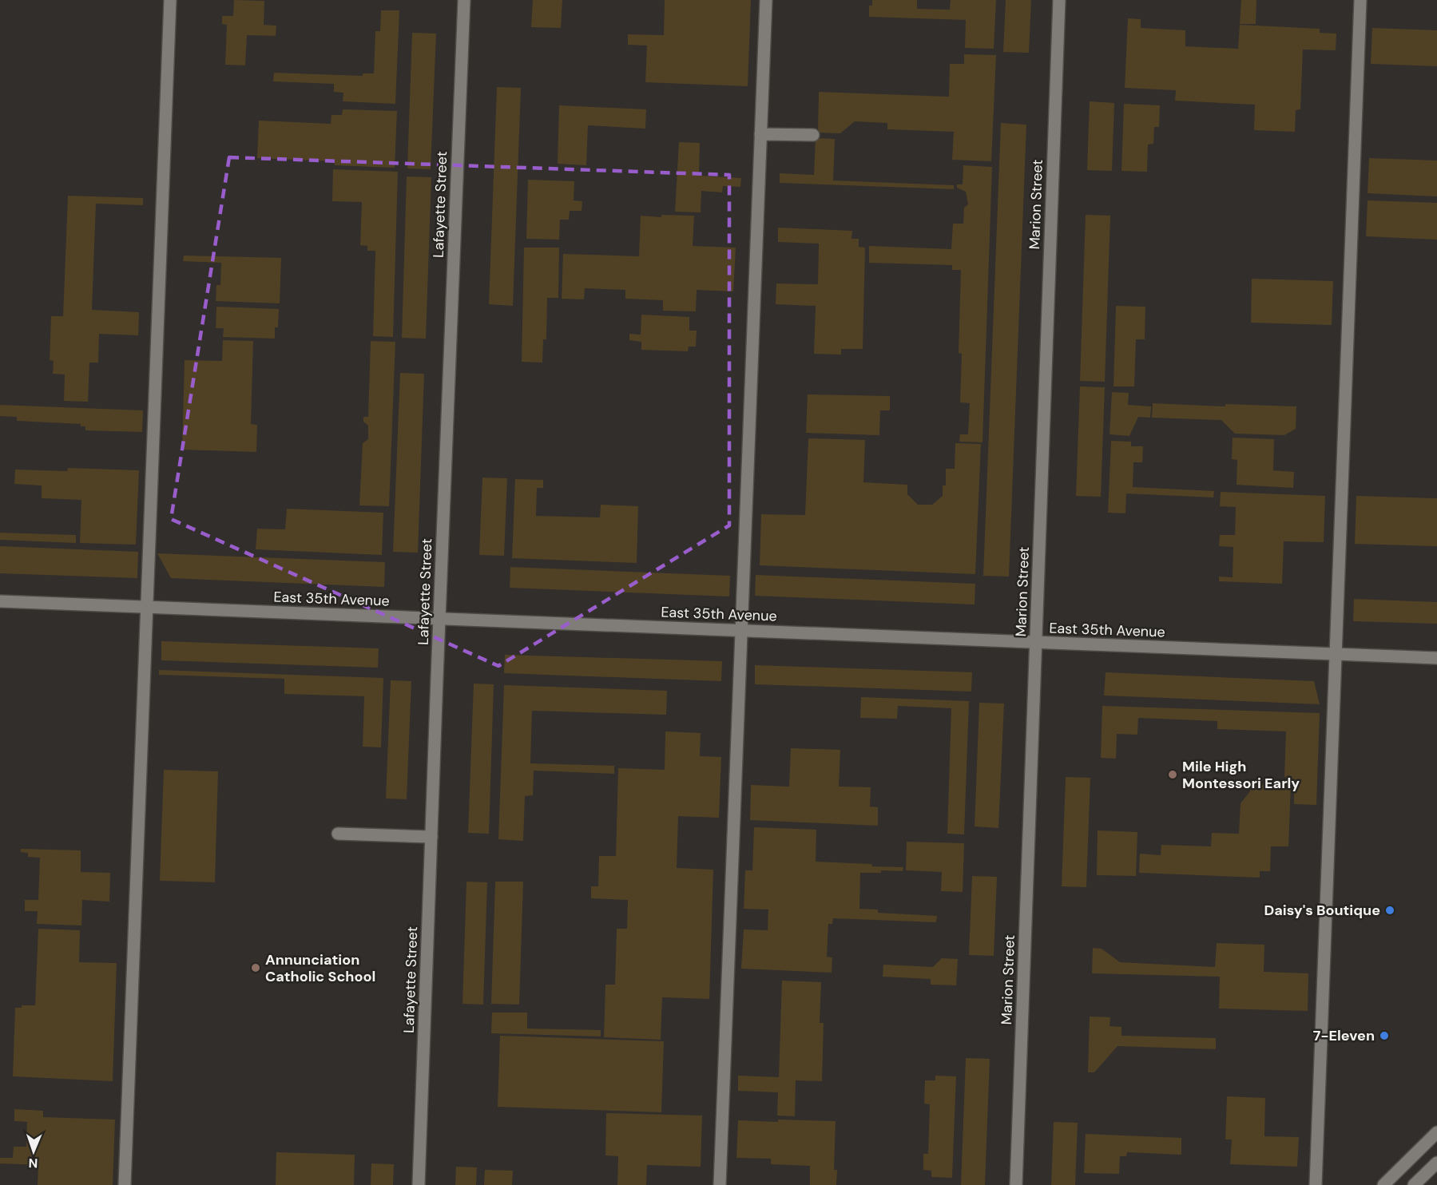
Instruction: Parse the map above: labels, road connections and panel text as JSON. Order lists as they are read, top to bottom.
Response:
{
  "streets": {
    "street": ["Lafayette Street", "Marion Street", "East 35th Avenue"]
  },
  "crossings": [
    ["Lafayette Street", "East 35th Avenue"],
    ["Marion Street", "East 35th Avenue"]
  ],
  "places": [
    "Mile High Montessori Early",
    "Daisy's Boutique",
    "Annunciation Catholic School",
    "7-Eleven"
  ],
  "north": "bottom"
}
